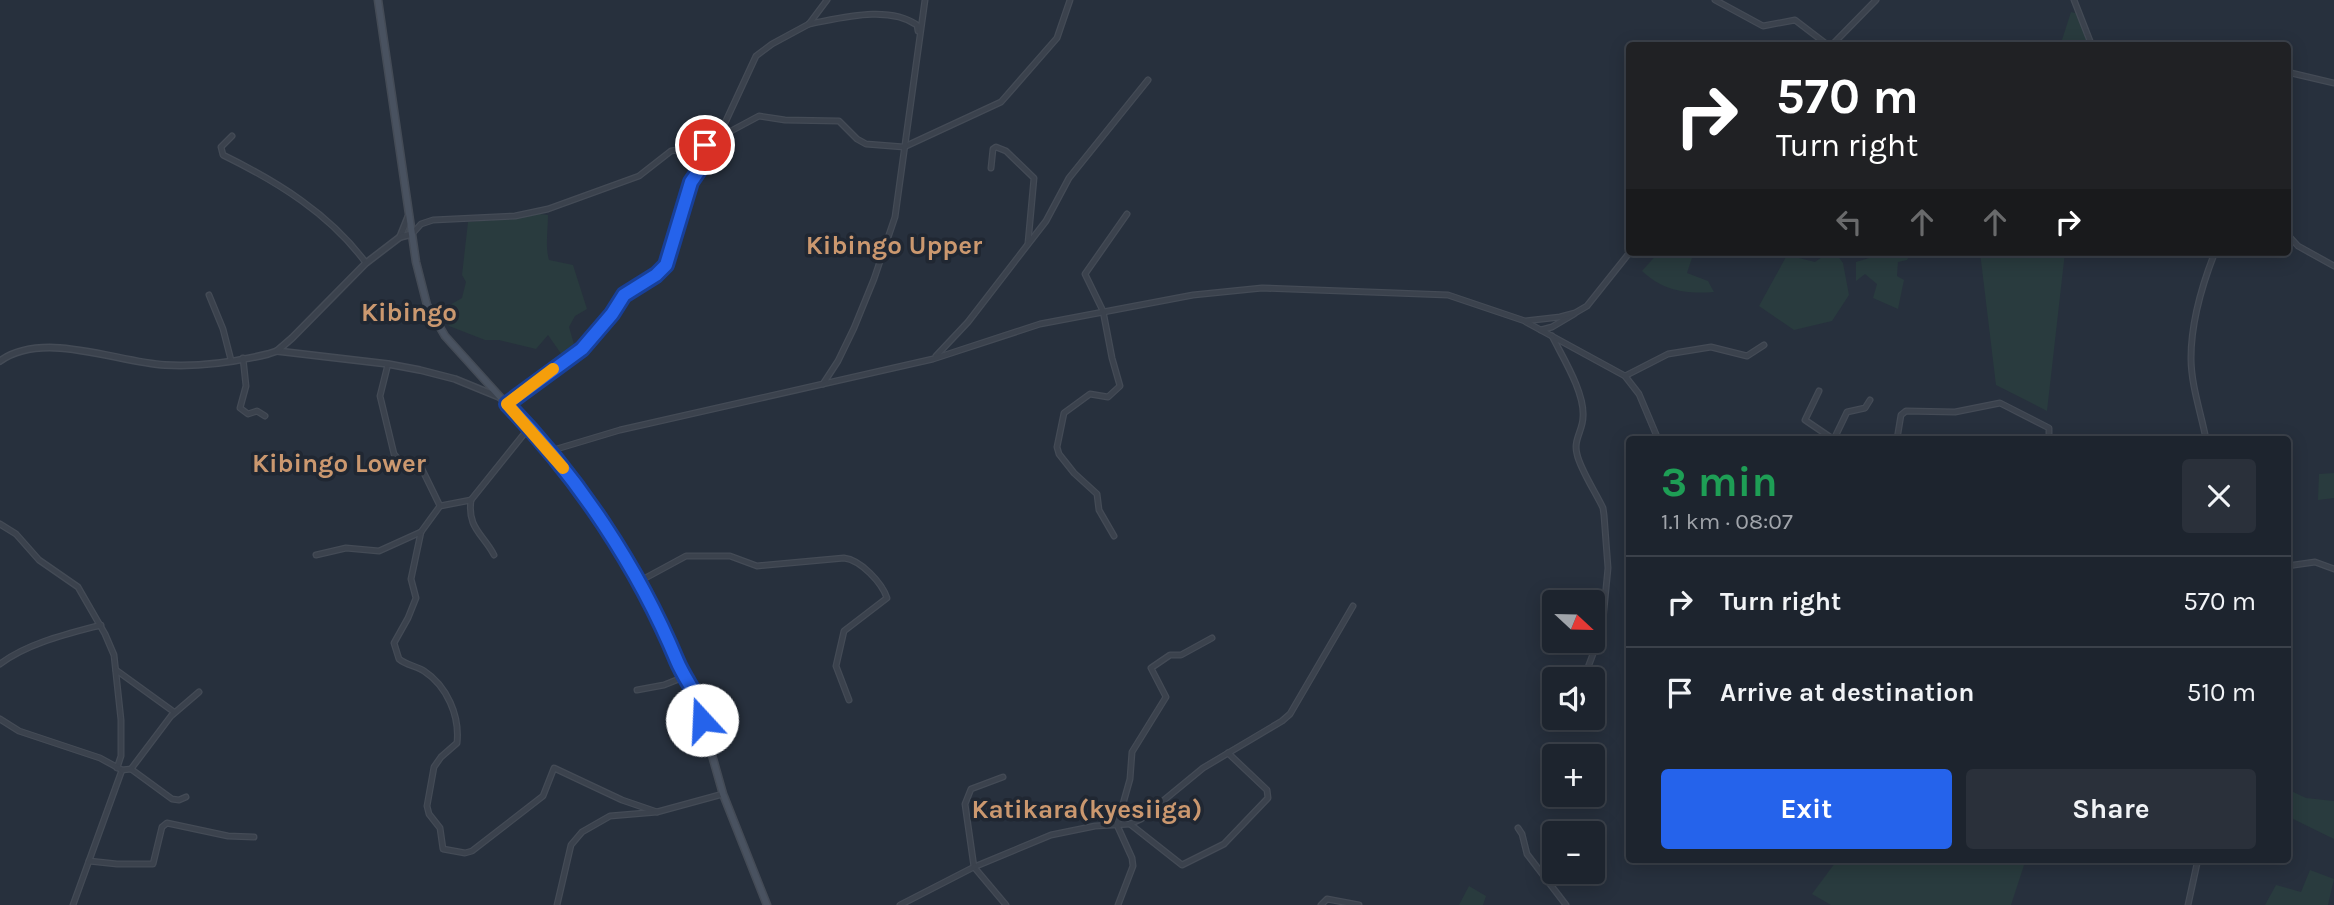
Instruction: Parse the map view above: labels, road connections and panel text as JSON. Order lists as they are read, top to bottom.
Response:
{
  "districts": [
    "Kibingo Upper",
    "Kibingo",
    "Kibingo Lower",
    "Katikara(kyesiiga)"
  ],
  "north": "right",
  "page": {
    "turn": ["570 m", "Turn right"],
    "heading": ["3 min", "1.1 km · 08:07"],
    "list": [
      {
        "name": "Turn right",
        "value": "570 m"
      },
      {
        "name": "Arrive at destination",
        "value": "510 m"
      }
    ],
    "map_buttons": ["+", "−"],
    "buttons": ["Exit", "Share"]
  }
}
